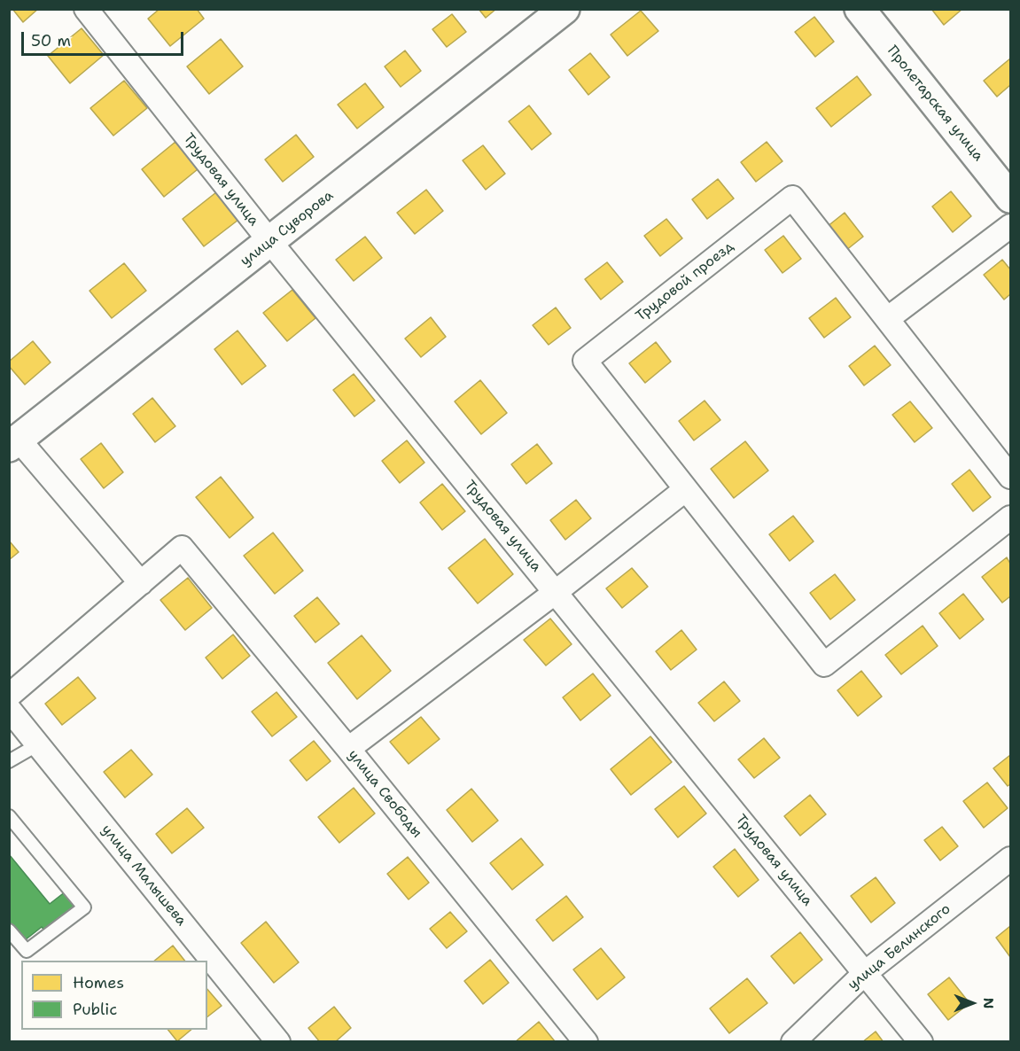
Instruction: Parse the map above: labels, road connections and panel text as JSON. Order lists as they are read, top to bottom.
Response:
{
  "streets": {
    "main road": ["Пролетарская улица", "улица Суворова"],
    "street": [
      "Трудовая улица",
      "Трудовой проезд",
      "улица Свободы",
      "улица Малышева",
      "улица Белинского"
    ]
  },
  "crossings": [
    ["Трудовая улица", "улица Суворова"],
    ["Трудовая улица", "улица Белинского"]
  ],
  "legend": ["Homes", "Public"],
  "scale_bar": "50 m",
  "north": "right"
}
